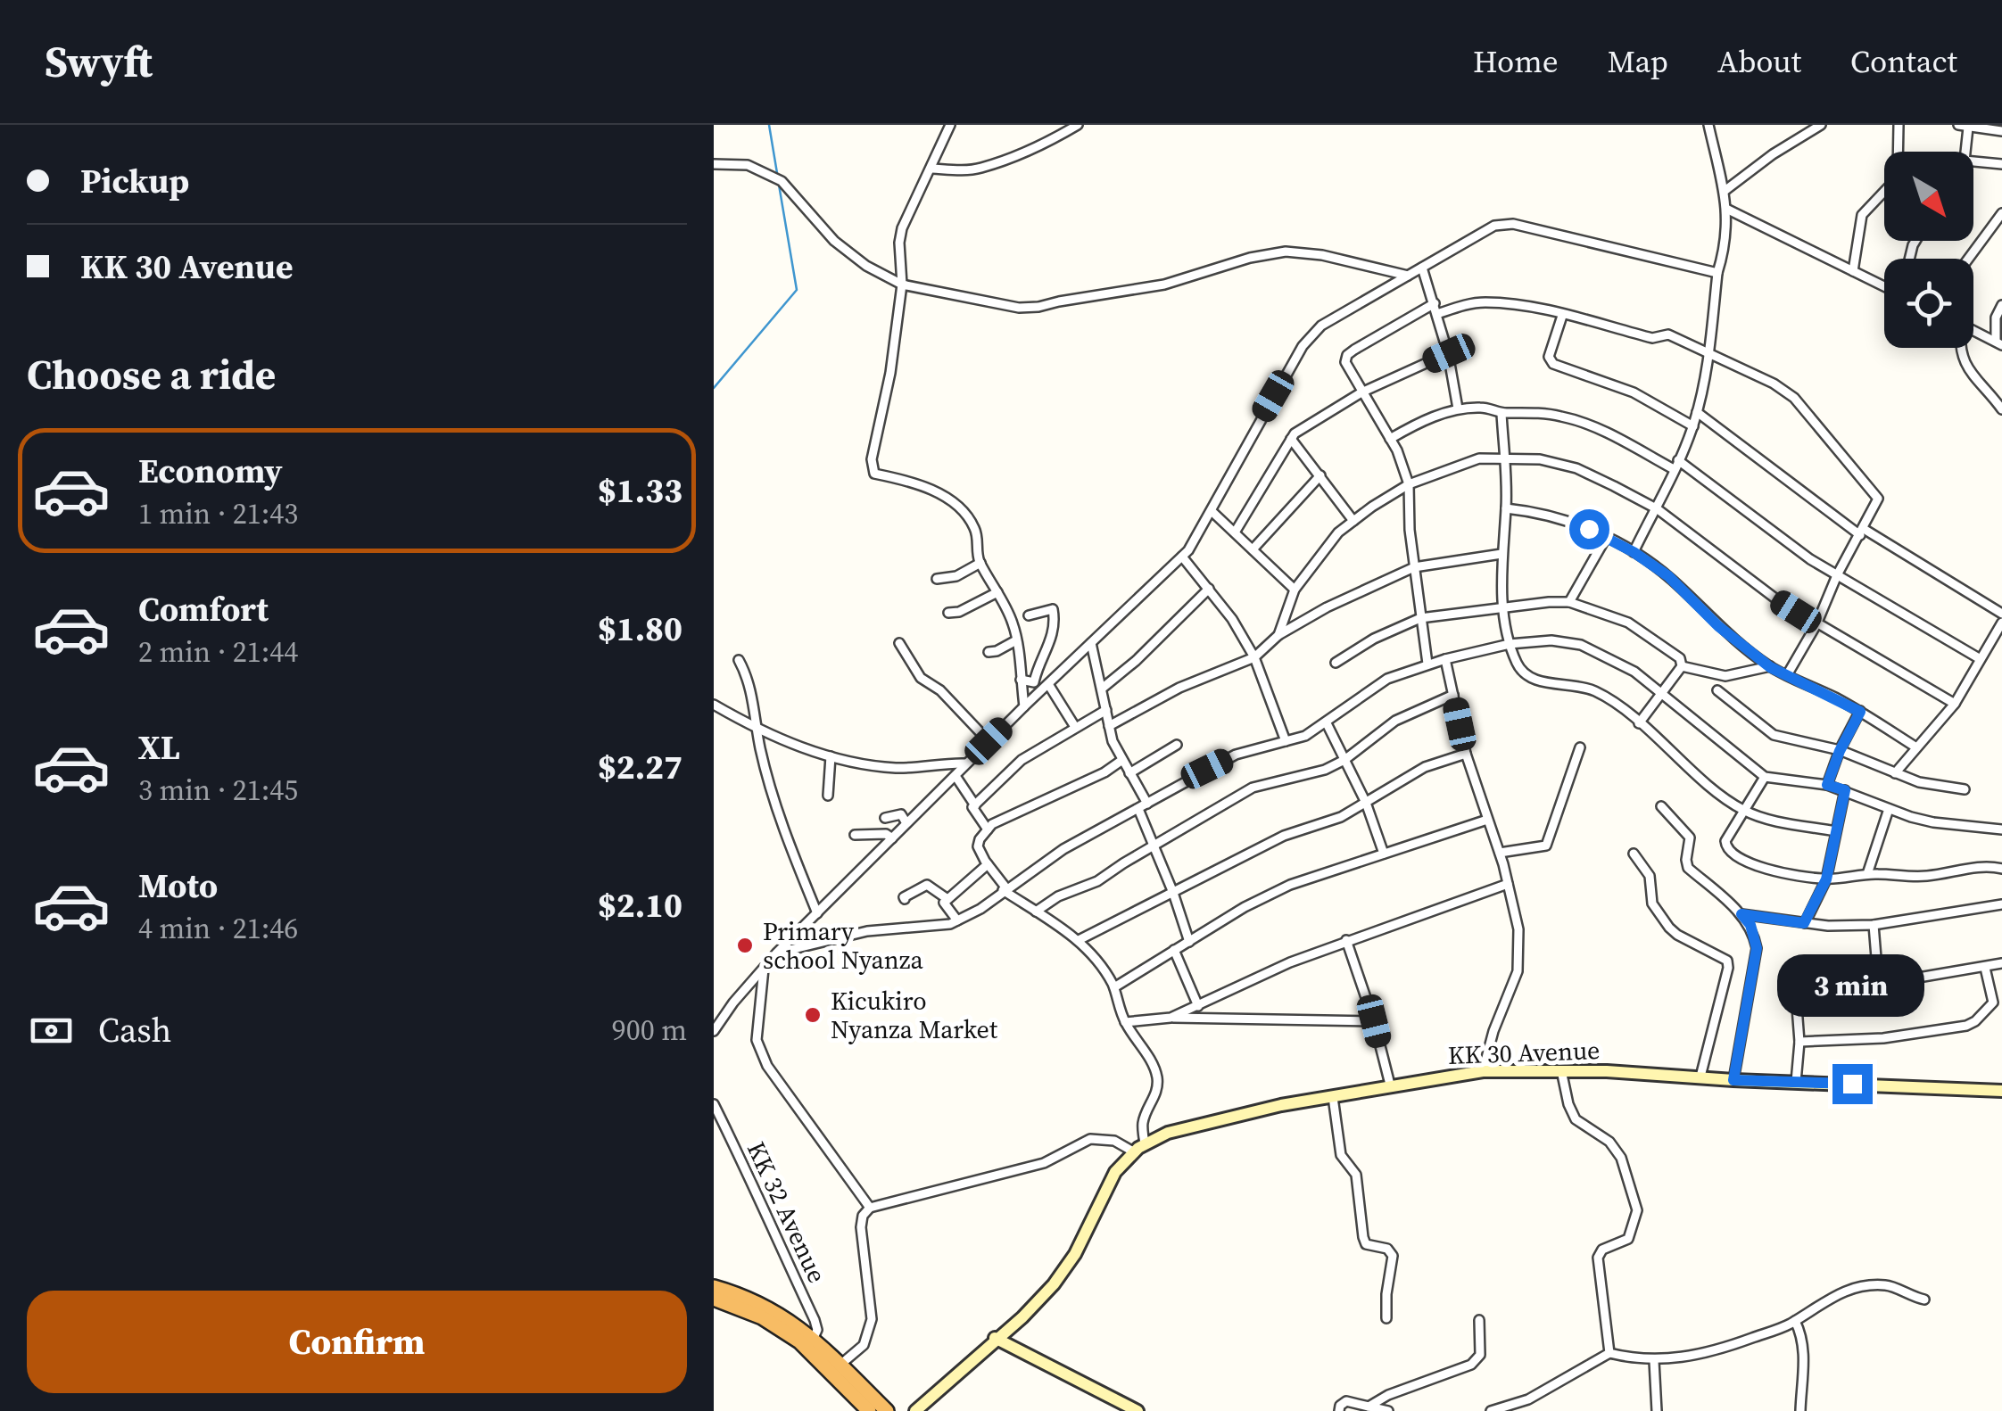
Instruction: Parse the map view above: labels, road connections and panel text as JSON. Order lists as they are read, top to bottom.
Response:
{
  "streets": {
    "main road": ["KK 30 Avenue"],
    "street": ["KK 32 Avenue"]
  },
  "places": ["Primary school Nyanza", "Kicukiro Nyanza Market"],
  "north": "bottom right",
  "page": {
    "header": "Swyft",
    "nav": [
      "Home",
      "Map",
      "About",
      "Contact"
    ],
    "banner": ["Pickup", "KK 30 Avenue"],
    "heading": "Choose a ride",
    "list": [
      {
        "name": "Economy",
        "note": "1 min · 21:43",
        "value": "$1.33"
      },
      {
        "name": "Comfort",
        "note": "2 min · 21:44",
        "value": "$1.80"
      },
      {
        "name": "XL",
        "note": "3 min · 21:45",
        "value": "$2.27"
      },
      {
        "name": "Moto",
        "note": "4 min · 21:46",
        "value": "$2.10"
      }
    ],
    "bubble": "3 min",
    "pay": ["Cash", "900 m"],
    "buttons": "Confirm"
  }
}
